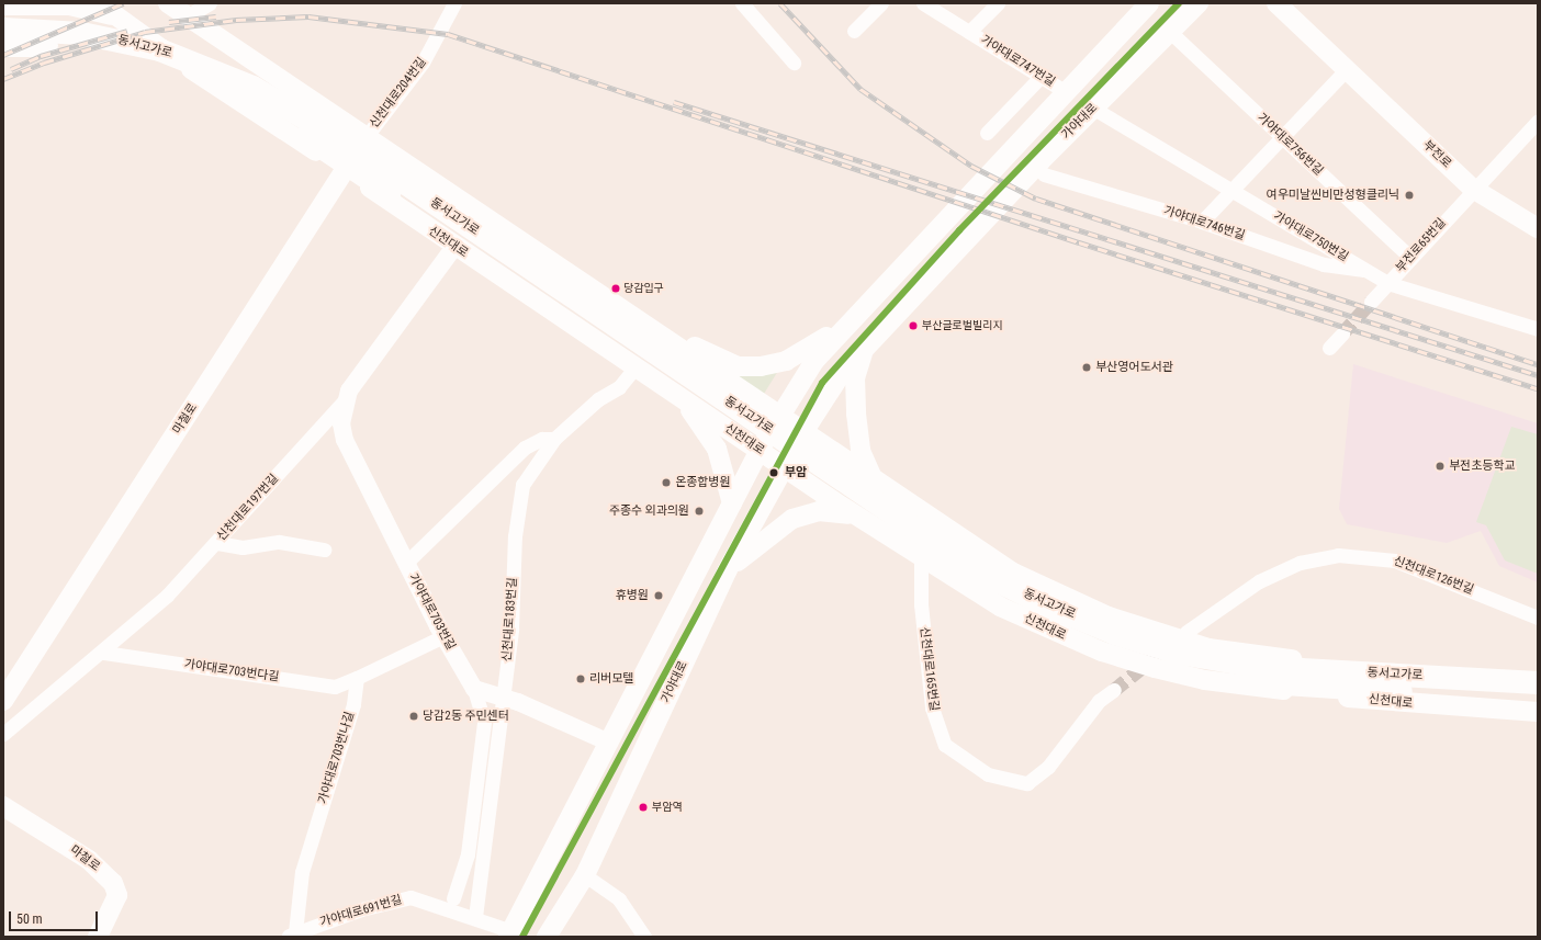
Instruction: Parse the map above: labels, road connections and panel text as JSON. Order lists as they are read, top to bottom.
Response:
{
  "streets": {
    "highway": ["동서고가로"],
    "main road": [
      "가야대로",
      "부전로",
      "신천대로",
      "마철로"
    ],
    "street": [
      "가야대로747번길",
      "신천대로204번길",
      "가야대로756번길",
      "가야대로746번길",
      "가야대로750번길",
      "부전로65번길",
      "신천대로197번길",
      "신천대로126번길",
      "가야대로703번길",
      "신천대로183번길",
      "신천대로165번길",
      "가야대로703번다길",
      "가야대로703번나길",
      "가야대로691번길"
    ]
  },
  "crossings": [
    ["신천대로204번길", "마철로"],
    ["가야대로", "가야대로756번길"],
    ["가야대로", "신천대로"],
    ["가야대로756번길", "부전로65번길"],
    ["부전로", "부전로65번길"],
    ["가야대로746번길", "가야대로750번길"],
    ["가야대로750번길", "부전로65번길"],
    ["신천대로", "마철로"],
    ["신천대로", "신천대로197번길"],
    ["신천대로", "신천대로183번길"],
    ["신천대로", "신천대로165번길"],
    ["신천대로197번길", "가야대로703번길"],
    ["신천대로197번길", "가야대로703번다길"],
    ["신천대로183번길", "가야대로691번길"],
    ["가야대로703번다길", "가야대로703번나길"],
    ["가야대로703번나길", "가야대로691번길"]
  ],
  "places": [
    "여우미날씬비만성형클리닉",
    "당감입구",
    "부산글로벌빌리지",
    "부산영어도서관",
    "부전초등학교",
    "부암",
    "온종합병원",
    "주종수 외과의원",
    "휴병원",
    "리버모텔",
    "당감2동 주민센터",
    "부암역"
  ],
  "scale_bar": "50 m"
}
